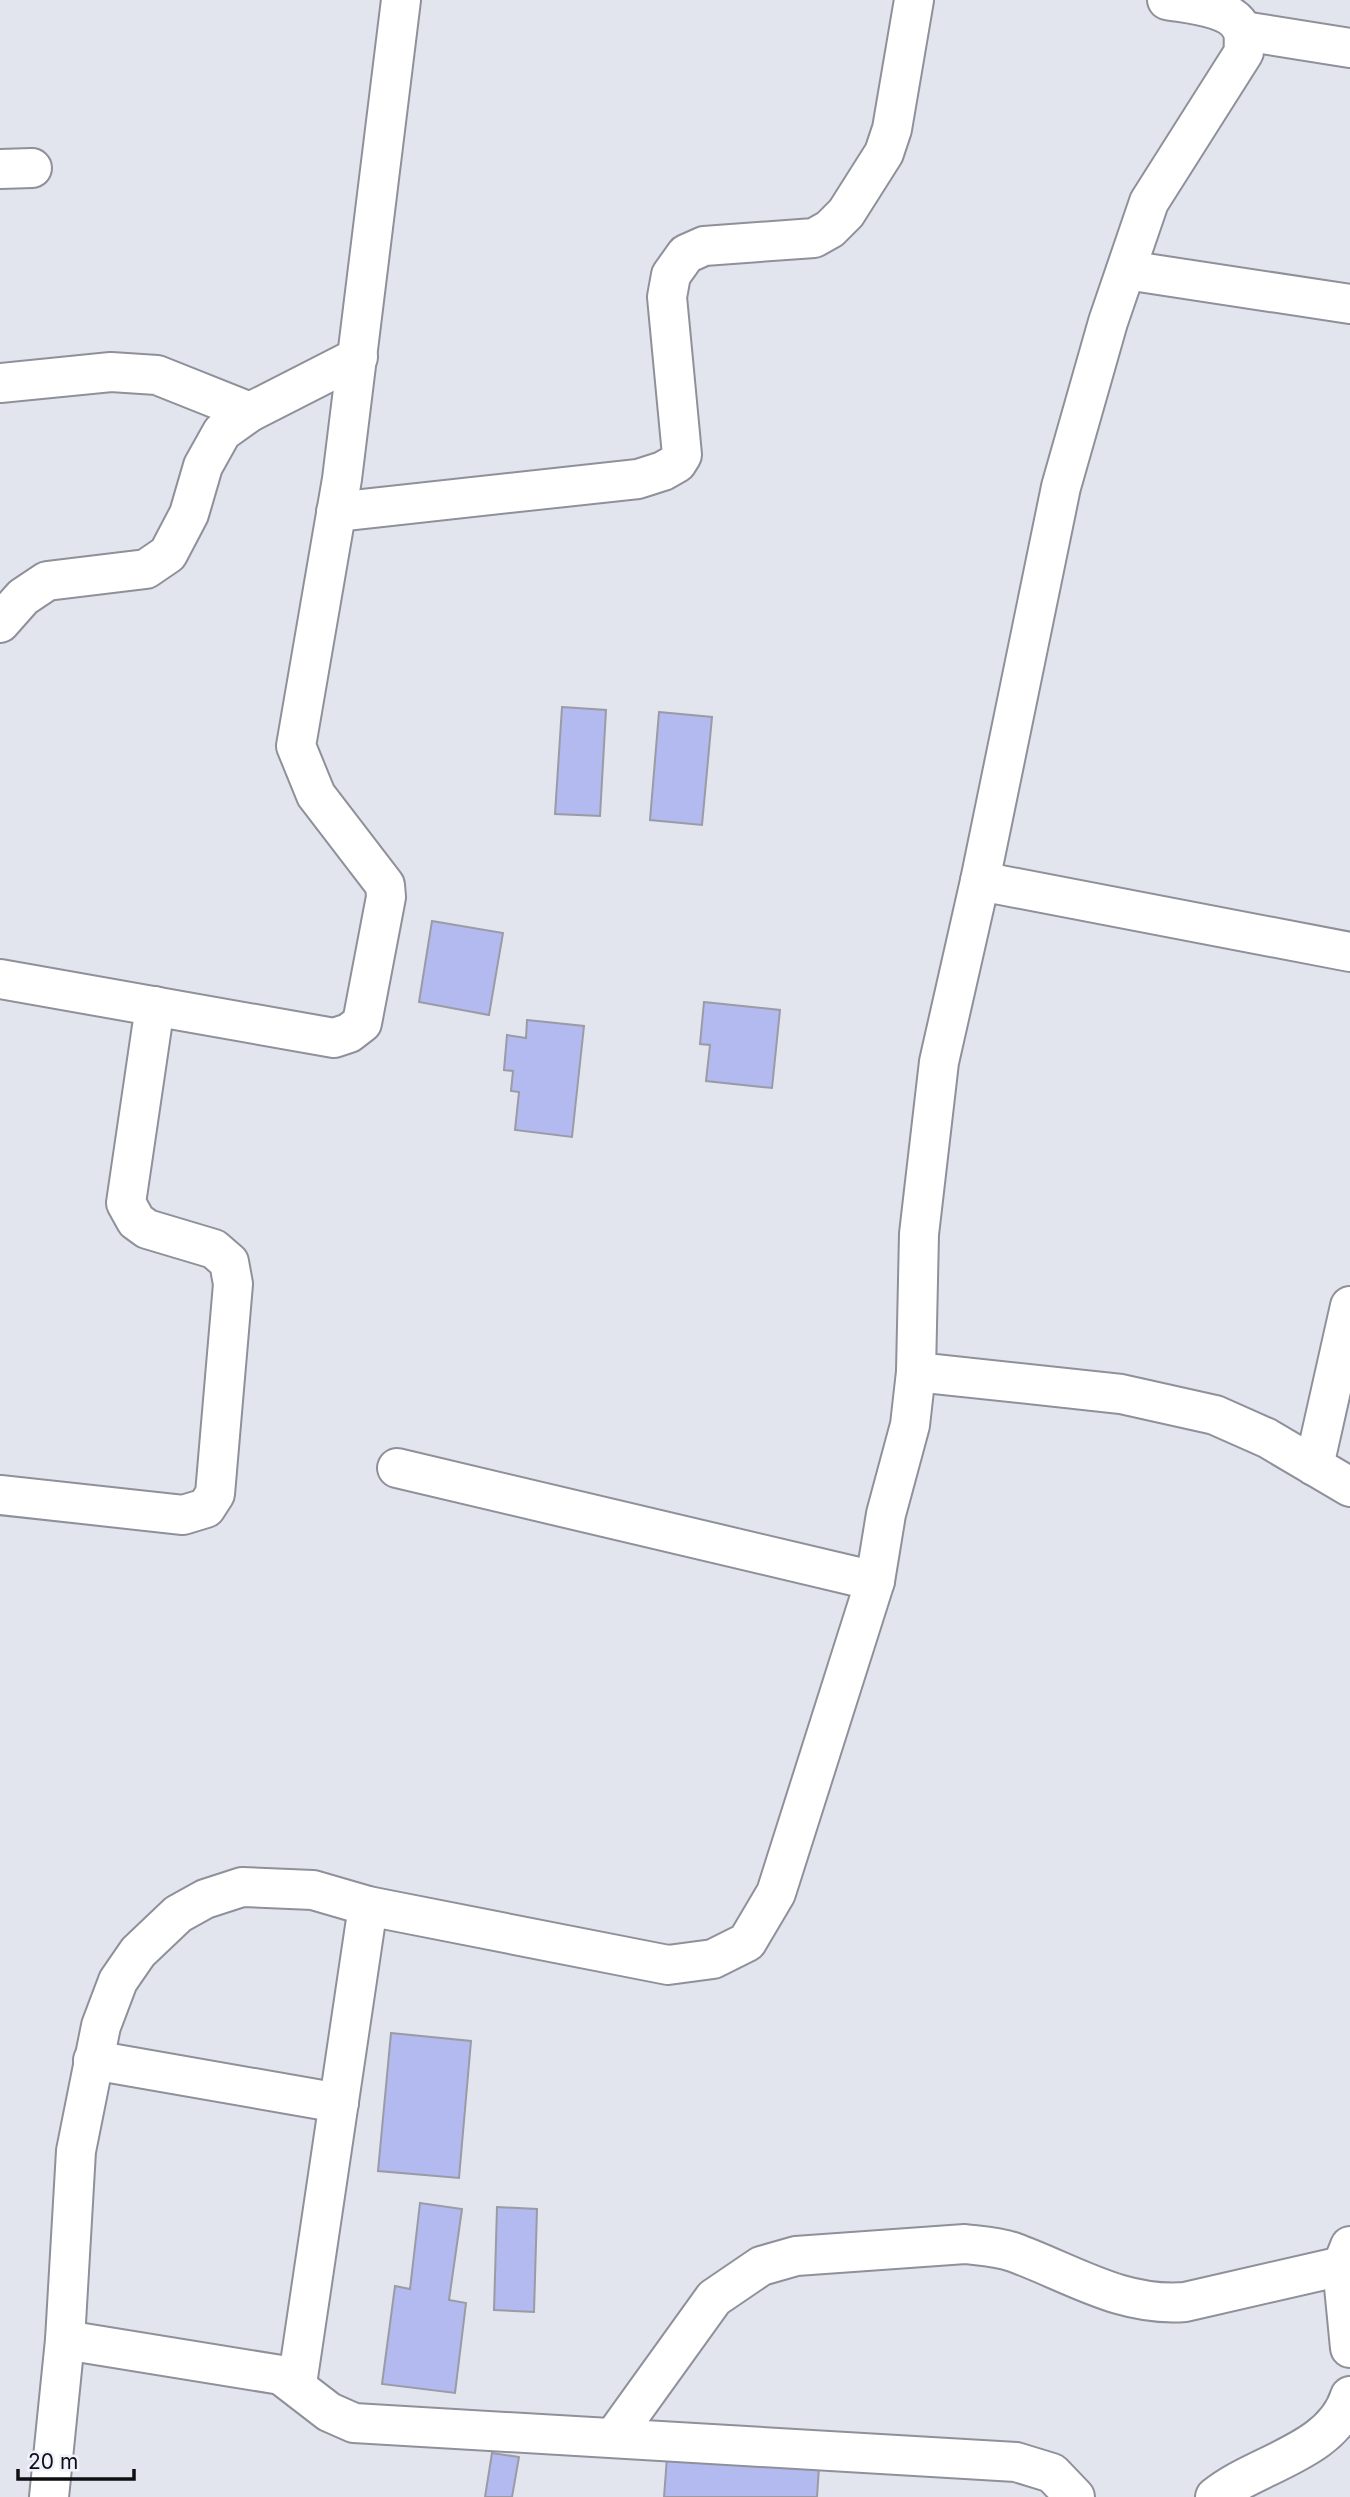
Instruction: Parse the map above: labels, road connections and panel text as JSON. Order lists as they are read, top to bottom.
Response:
{
  "scale_bar": "20 m"
}
